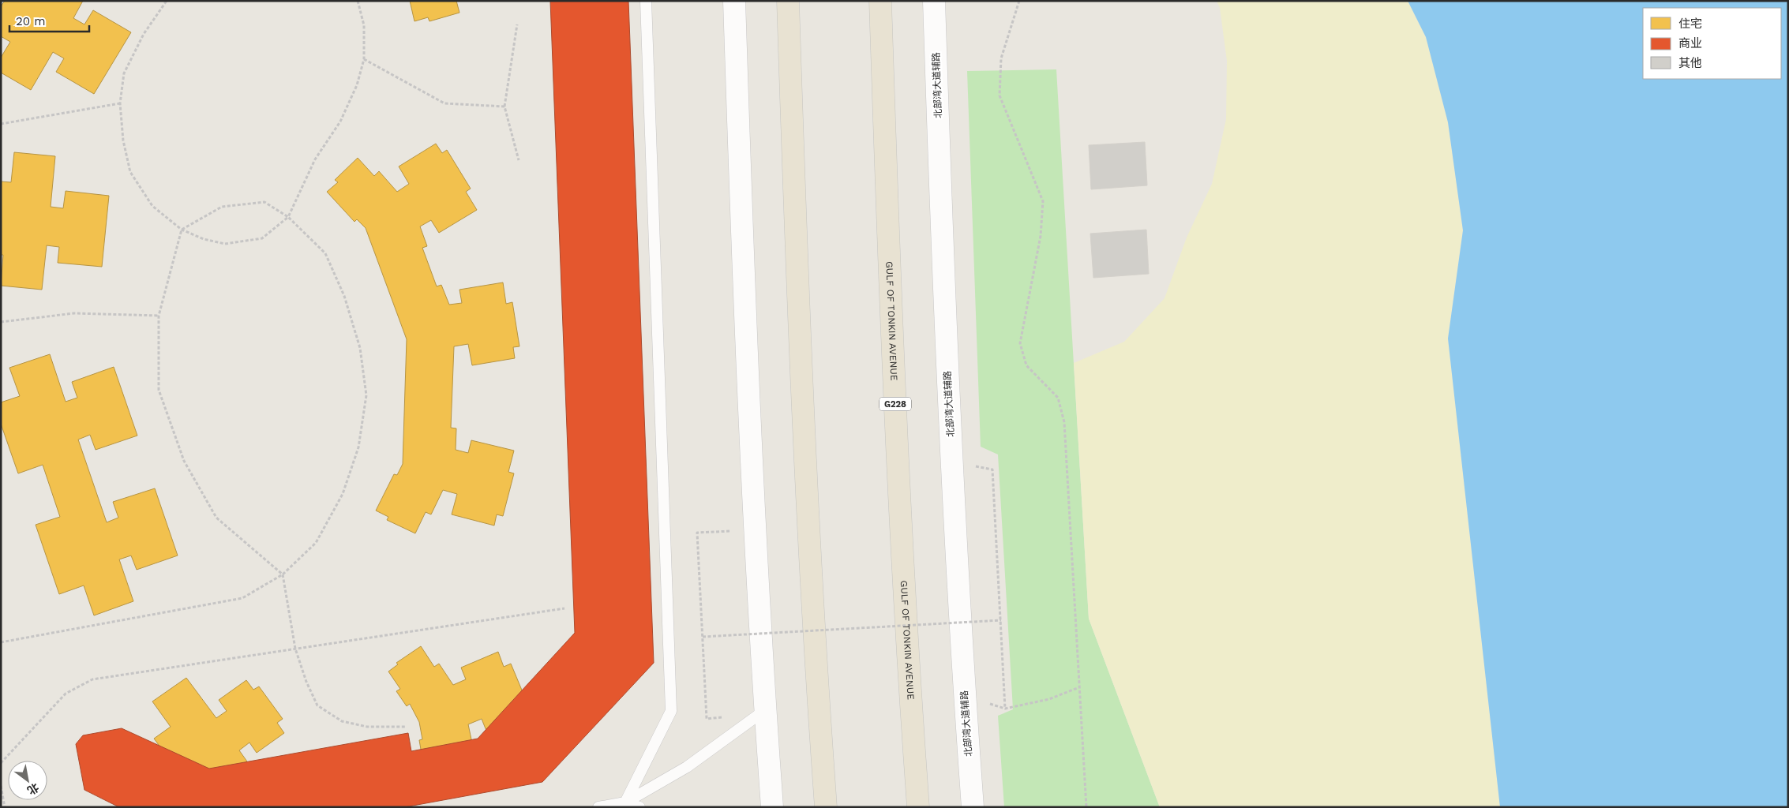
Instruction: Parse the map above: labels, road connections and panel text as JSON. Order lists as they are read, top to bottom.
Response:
{
  "streets": {
    "highway": ["GULF OF TONKIN AVENUE", "G228"],
    "main road": ["北部湾大道辅路"]
  },
  "legend": ["住宅", "商业", "其他"],
  "scale_bar": "20 m",
  "north": "bottom right"
}
